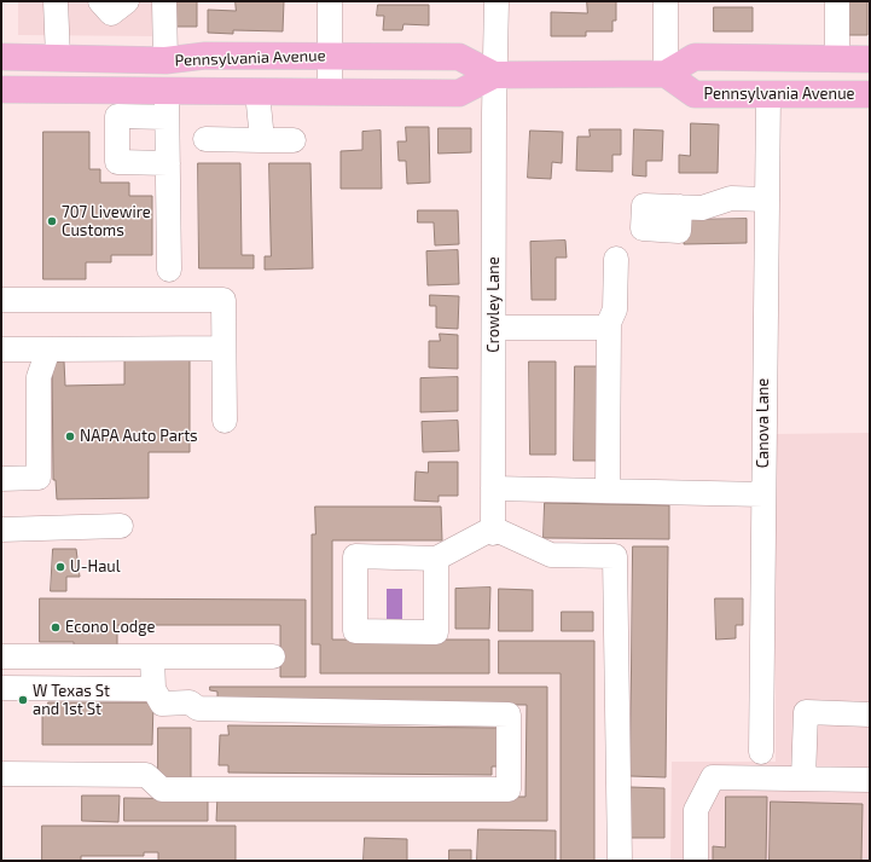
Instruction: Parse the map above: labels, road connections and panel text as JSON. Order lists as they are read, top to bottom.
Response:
{
  "streets": {
    "main road": ["Pennsylvania Avenue"],
    "street": ["Crowley Lane", "Canova Lane"]
  },
  "crossings": [
    ["Pennsylvania Avenue", "Crowley Lane"],
    ["Pennsylvania Avenue", "Canova Lane"]
  ],
  "places": [
    "707 Livewire Customs",
    "NAPA Auto Parts",
    "U-Haul",
    "Econo Lodge",
    "W Texas St and 1st St"
  ]
}
